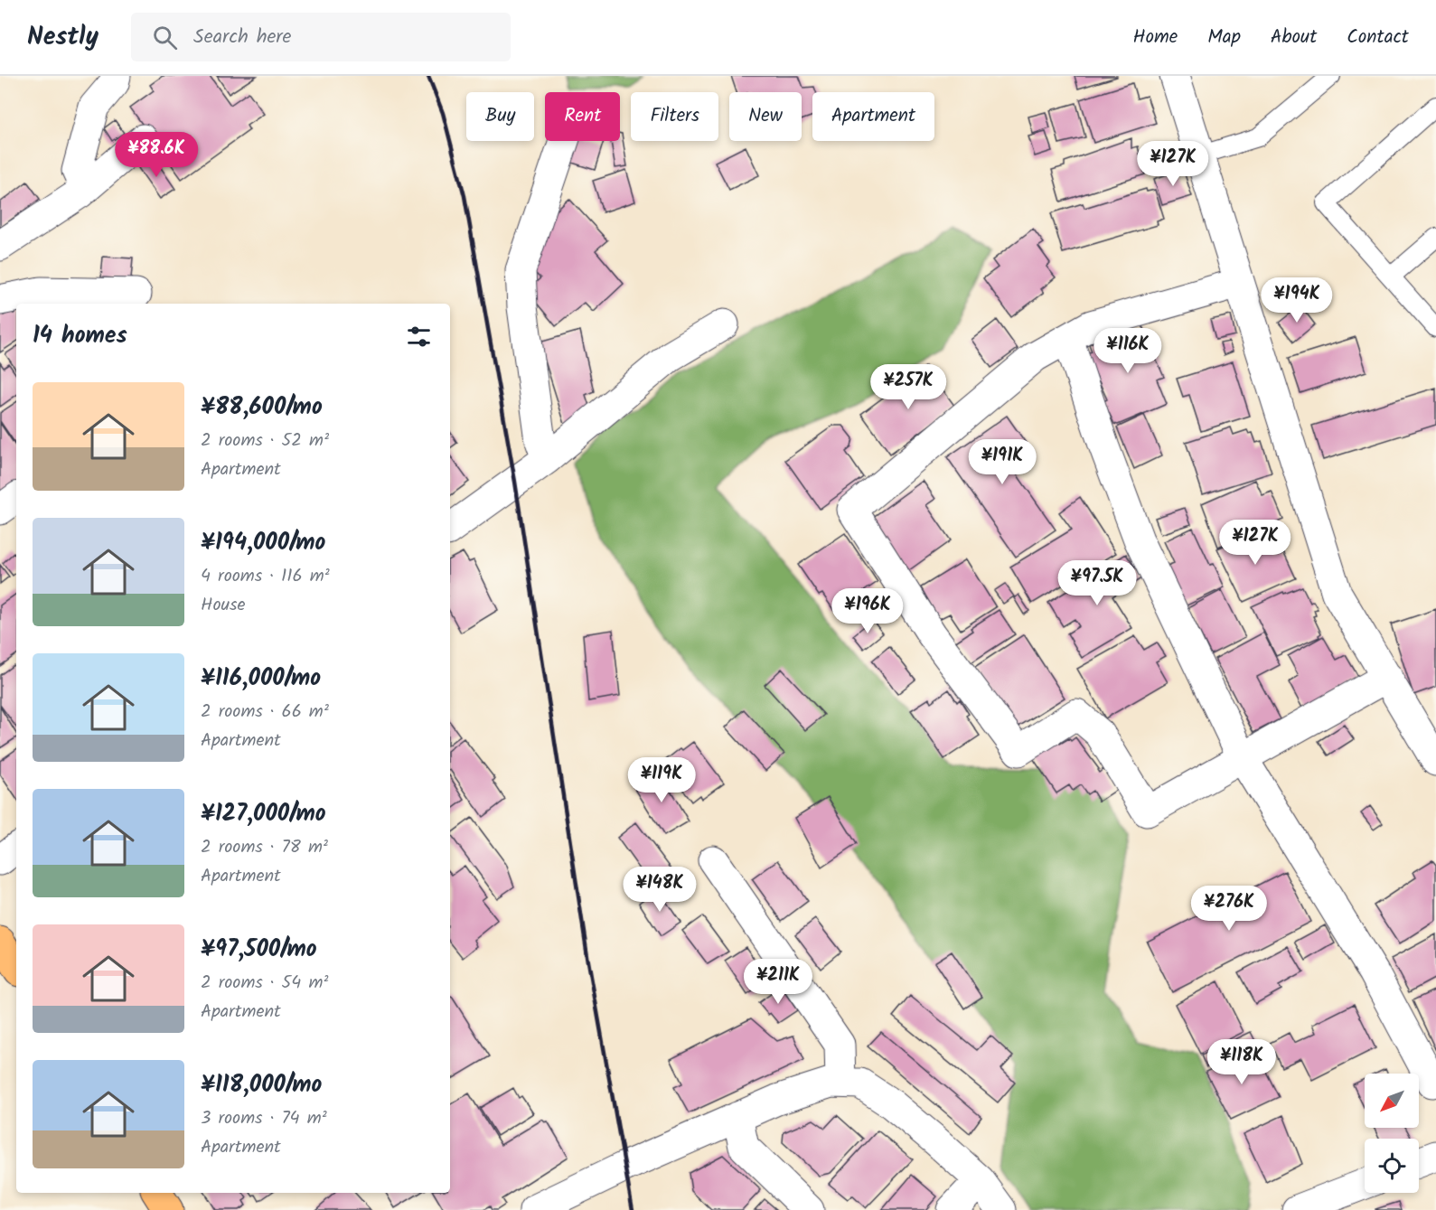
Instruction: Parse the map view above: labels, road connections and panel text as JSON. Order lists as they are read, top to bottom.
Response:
{
  "north": "bottom left",
  "page": {
    "header": "Nestly",
    "search": "Search here",
    "nav": [
      "Home",
      "Map",
      "About",
      "Contact"
    ],
    "chip": [
      "Buy",
      "Rent",
      "Filters",
      "New",
      "Apartment"
    ],
    "price": [
      "¥88.6K",
      "¥127K",
      "¥194K",
      "¥116K",
      "¥257K",
      "¥191K",
      "¥127K",
      "¥97.5K",
      "¥196K",
      "¥119K",
      "¥148K",
      "¥276K",
      "¥211K",
      "¥118K"
    ],
    "heading": "14 homes",
    "list": [
      {
        "name": "¥88,600/mo",
        "note": "2 rooms · 52 m² · Apartment"
      },
      {
        "name": "¥194,000/mo",
        "note": "4 rooms · 116 m² · House"
      },
      {
        "name": "¥116,000/mo",
        "note": "2 rooms · 66 m² · Apartment"
      },
      {
        "name": "¥127,000/mo",
        "note": "2 rooms · 78 m² · Apartment"
      },
      {
        "name": "¥97,500/mo",
        "note": "2 rooms · 54 m² · Apartment"
      },
      {
        "name": "¥118,000/mo",
        "note": "3 rooms · 74 m² · Apartment"
      }
    ]
  }
}
